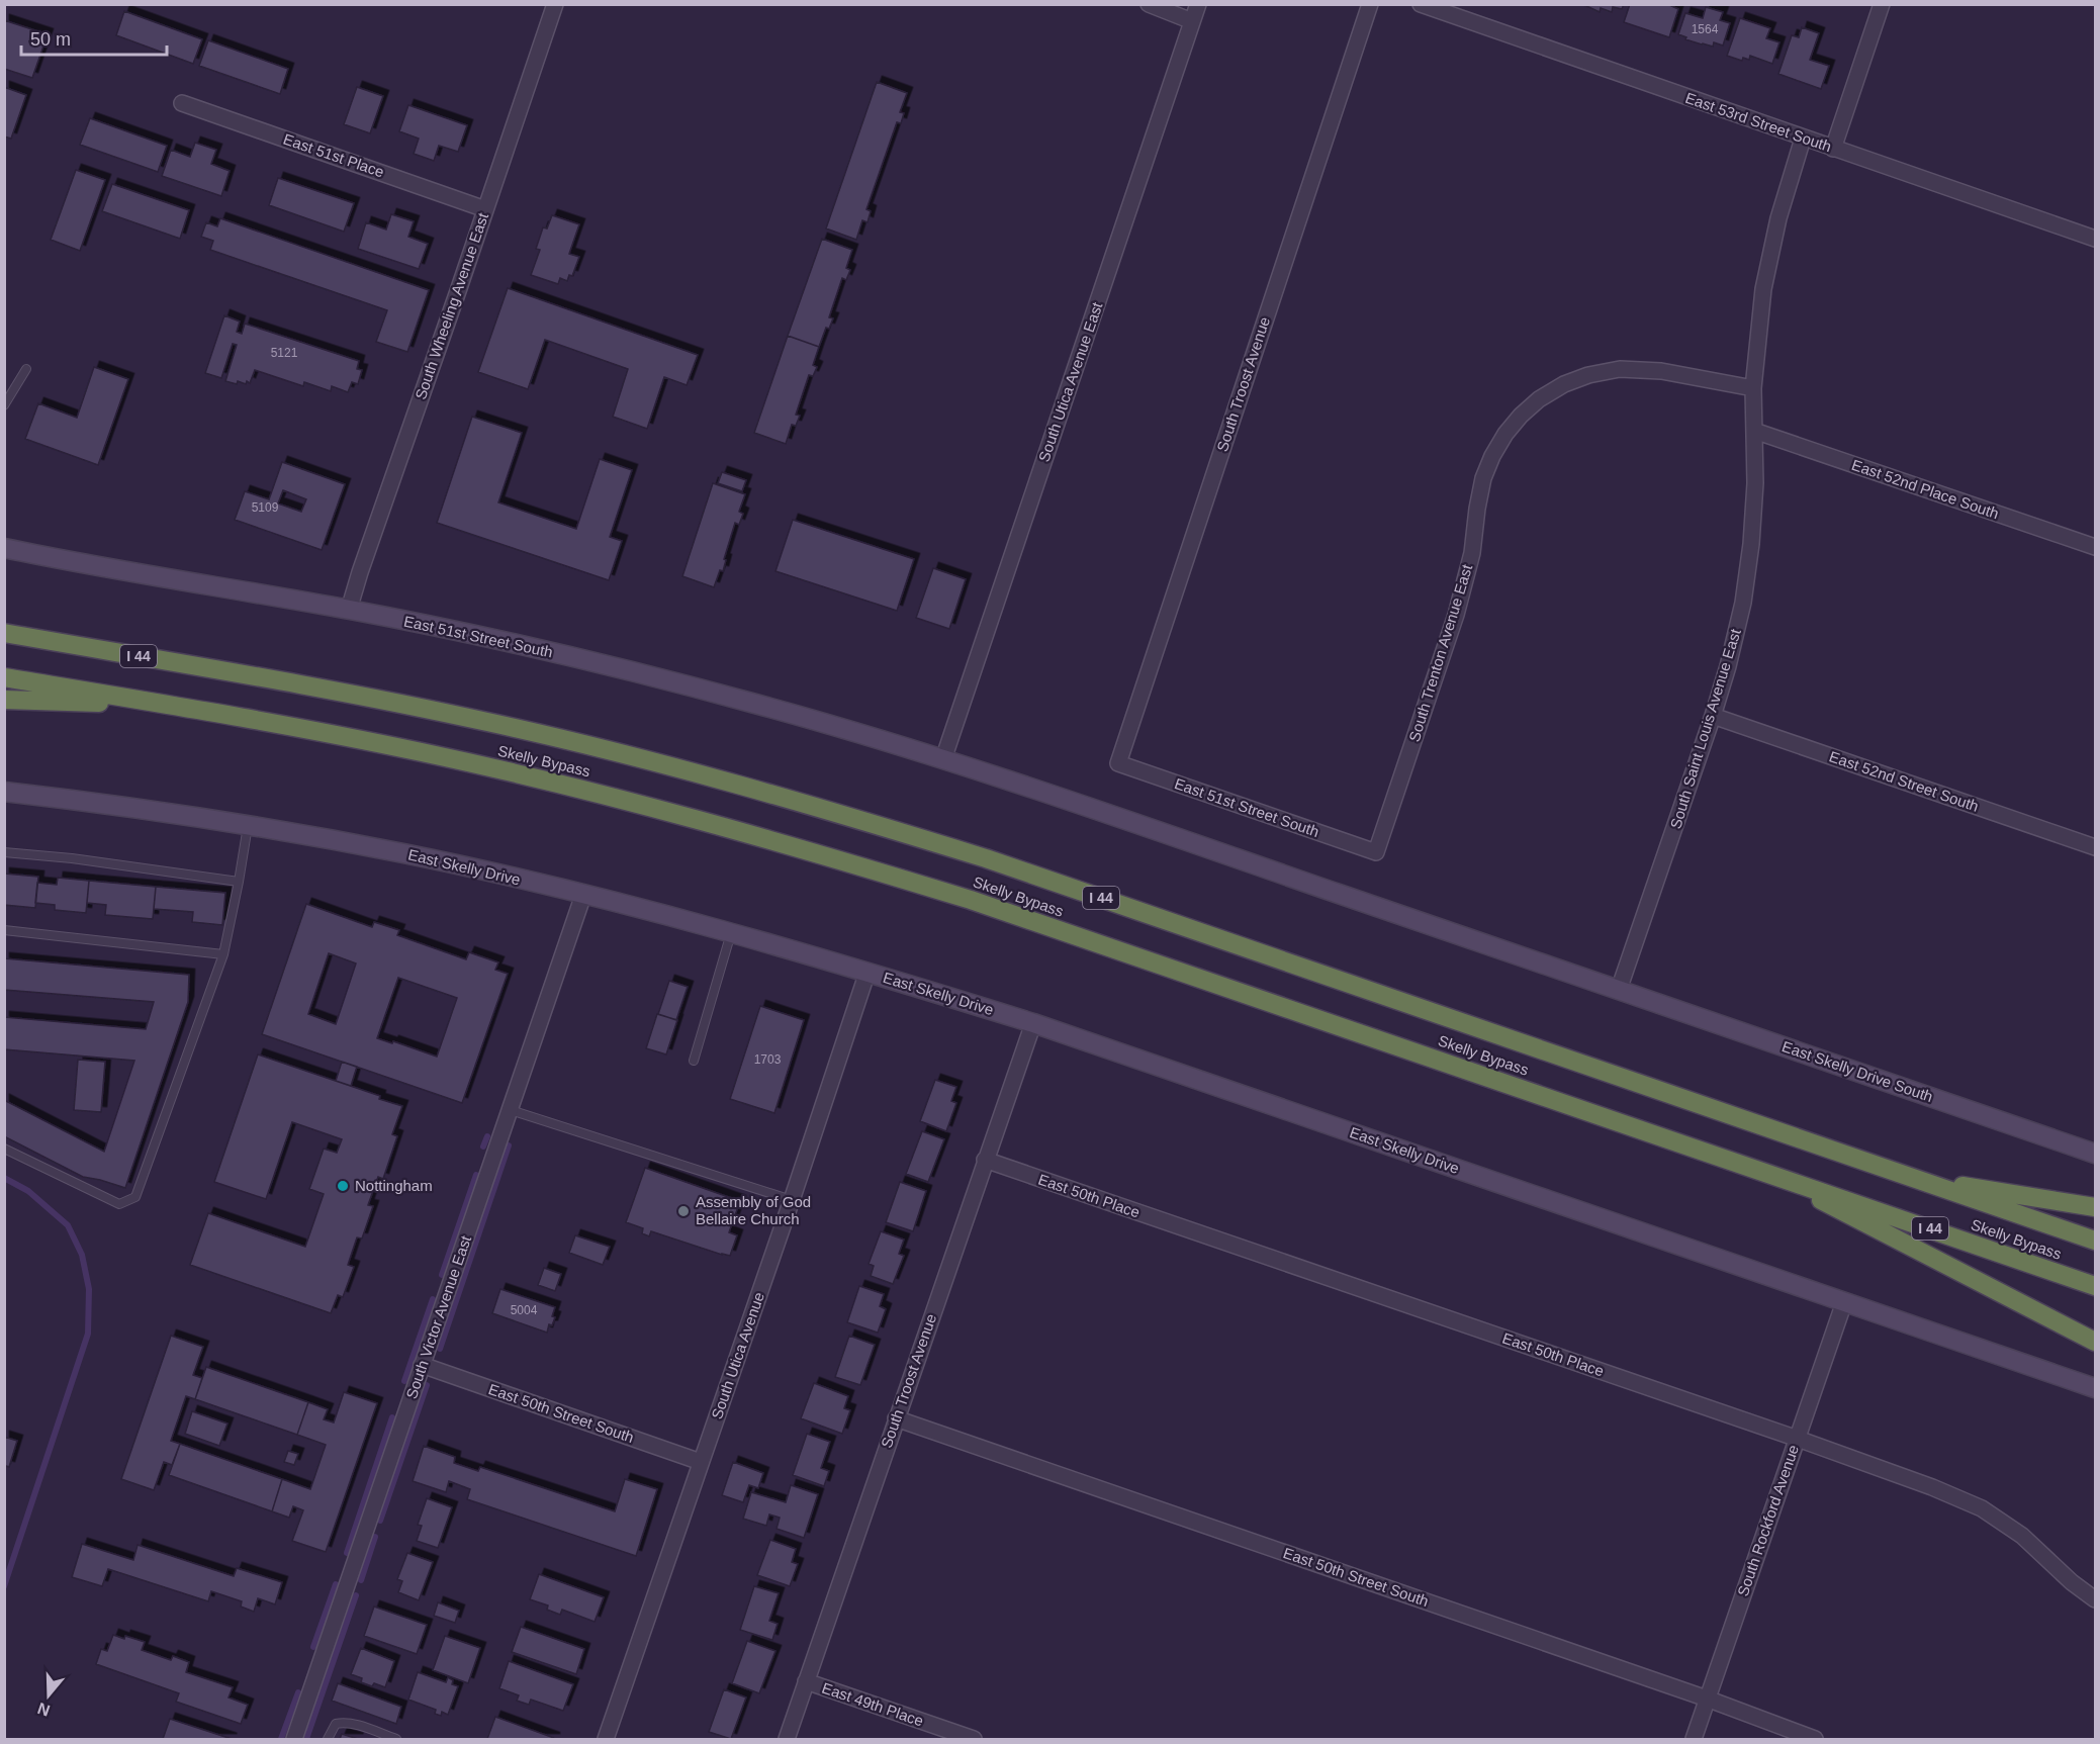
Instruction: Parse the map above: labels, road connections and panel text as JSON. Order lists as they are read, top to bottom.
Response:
{
  "streets": {
    "highway": ["I 44", "Skelly Bypass"],
    "main road": ["East 51st Street South", "East Skelly Drive", "East Skelly Drive South"],
    "street": [
      "East 53rd Street South",
      "East 51st Place",
      "South Wheeling Avenue East",
      "South Utica Avenue East",
      "South Troost Avenue",
      "East 52nd Place South",
      "South Trenton Avenue East",
      "South Saint Louis Avenue East",
      "East 52nd Street South",
      "East 50th Place",
      "South Victor Avenue East",
      "South Utica Avenue",
      "East 50th Street South",
      "South Rockford Avenue",
      "East 49th Place"
    ]
  },
  "crossings": [
    ["East 53rd Street South", "South Saint Louis Avenue East"],
    ["East 51st Place", "South Wheeling Avenue East"],
    ["South Wheeling Avenue East", "East 51st Street South"],
    ["South Utica Avenue East", "East 51st Street South"],
    ["South Troost Avenue", "East 51st Street South"],
    ["South Troost Avenue", "East Skelly Drive"],
    ["South Troost Avenue", "East 50th Place"],
    ["South Troost Avenue", "East 50th Street South"],
    ["South Troost Avenue", "East 49th Place"],
    ["East 52nd Place South", "South Saint Louis Avenue East"],
    ["East 51st Street South", "South Trenton Avenue East"],
    ["South Trenton Avenue East", "South Saint Louis Avenue East"],
    ["South Saint Louis Avenue East", "East 52nd Street South"],
    ["South Saint Louis Avenue East", "East Skelly Drive South"],
    ["East Skelly Drive", "South Victor Avenue East"],
    ["East Skelly Drive", "South Utica Avenue"],
    ["East Skelly Drive", "South Rockford Avenue"],
    ["East 50th Place", "South Rockford Avenue"],
    ["South Victor Avenue East", "East 50th Street South"],
    ["South Utica Avenue", "East 50th Street South"],
    ["East 50th Street South", "South Rockford Avenue"]
  ],
  "places": ["Nottingham", "Assembly of God Bellaire Church"],
  "house_numbers": [
    "1564",
    "5121",
    "5109",
    "1703",
    "5004"
  ],
  "scale_bar": "50 m",
  "north": "bottom"
}
